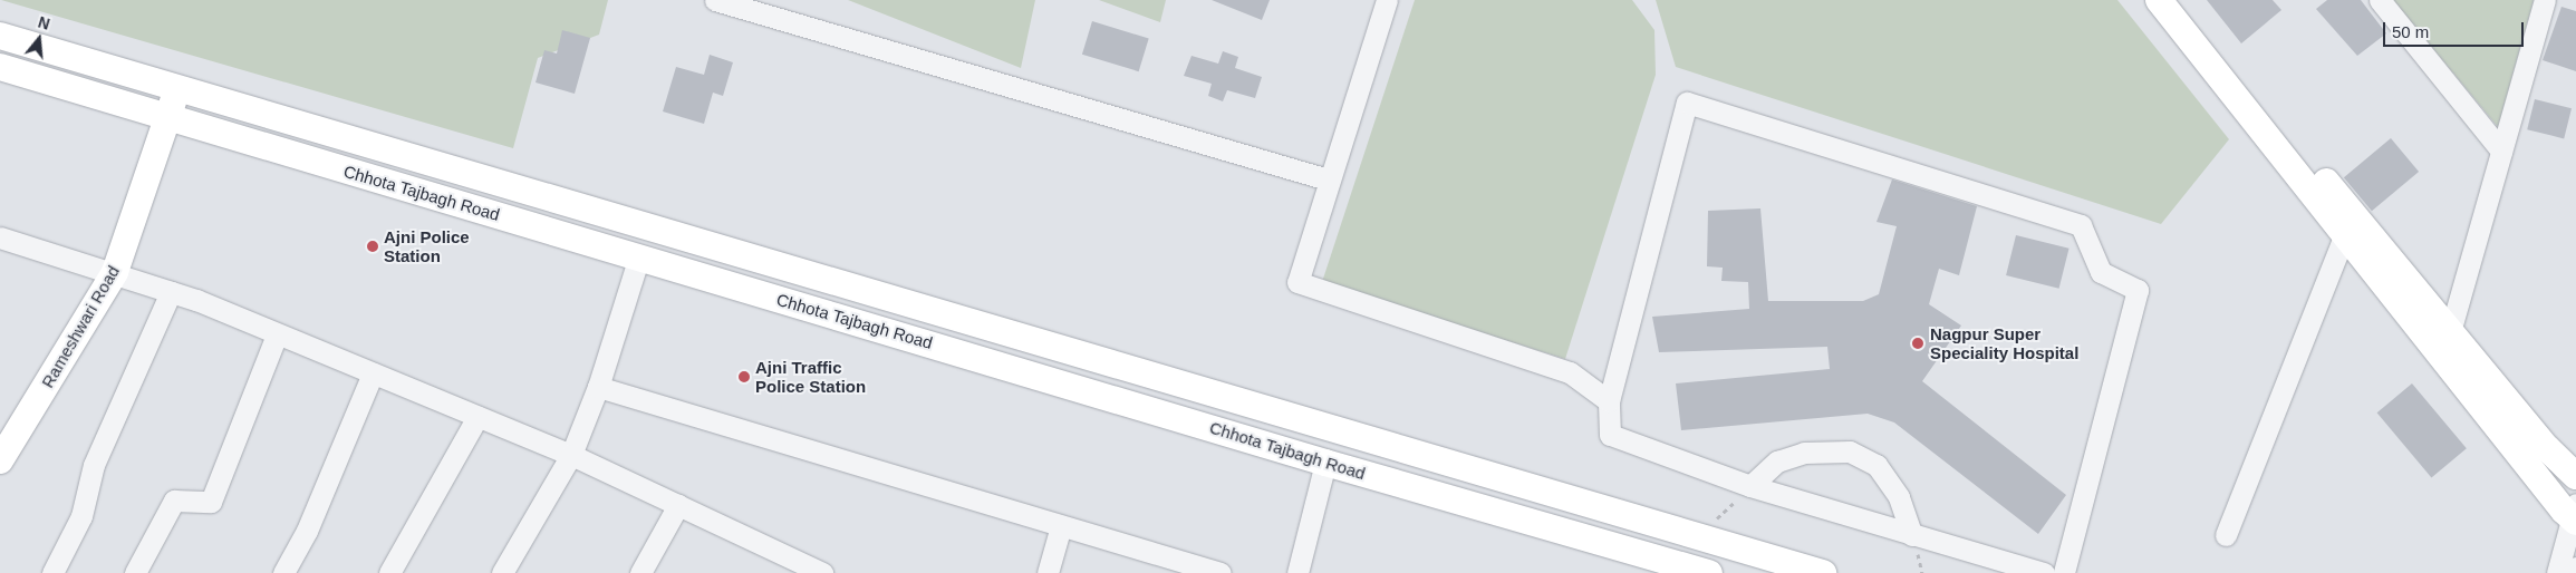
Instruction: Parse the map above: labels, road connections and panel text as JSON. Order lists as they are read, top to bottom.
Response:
{
  "streets": {
    "main road": ["Chhota Tajbagh Road", "Rameshwari Road"]
  },
  "crossings": [
    ["Chhota Tajbagh Road", "Rameshwari Road"]
  ],
  "places": ["Ajni Police Station", "Nagpur Super Speciality Hospital", "Ajni Traffic Police Station"],
  "scale_bar": "50 m",
  "north": "top"
}
